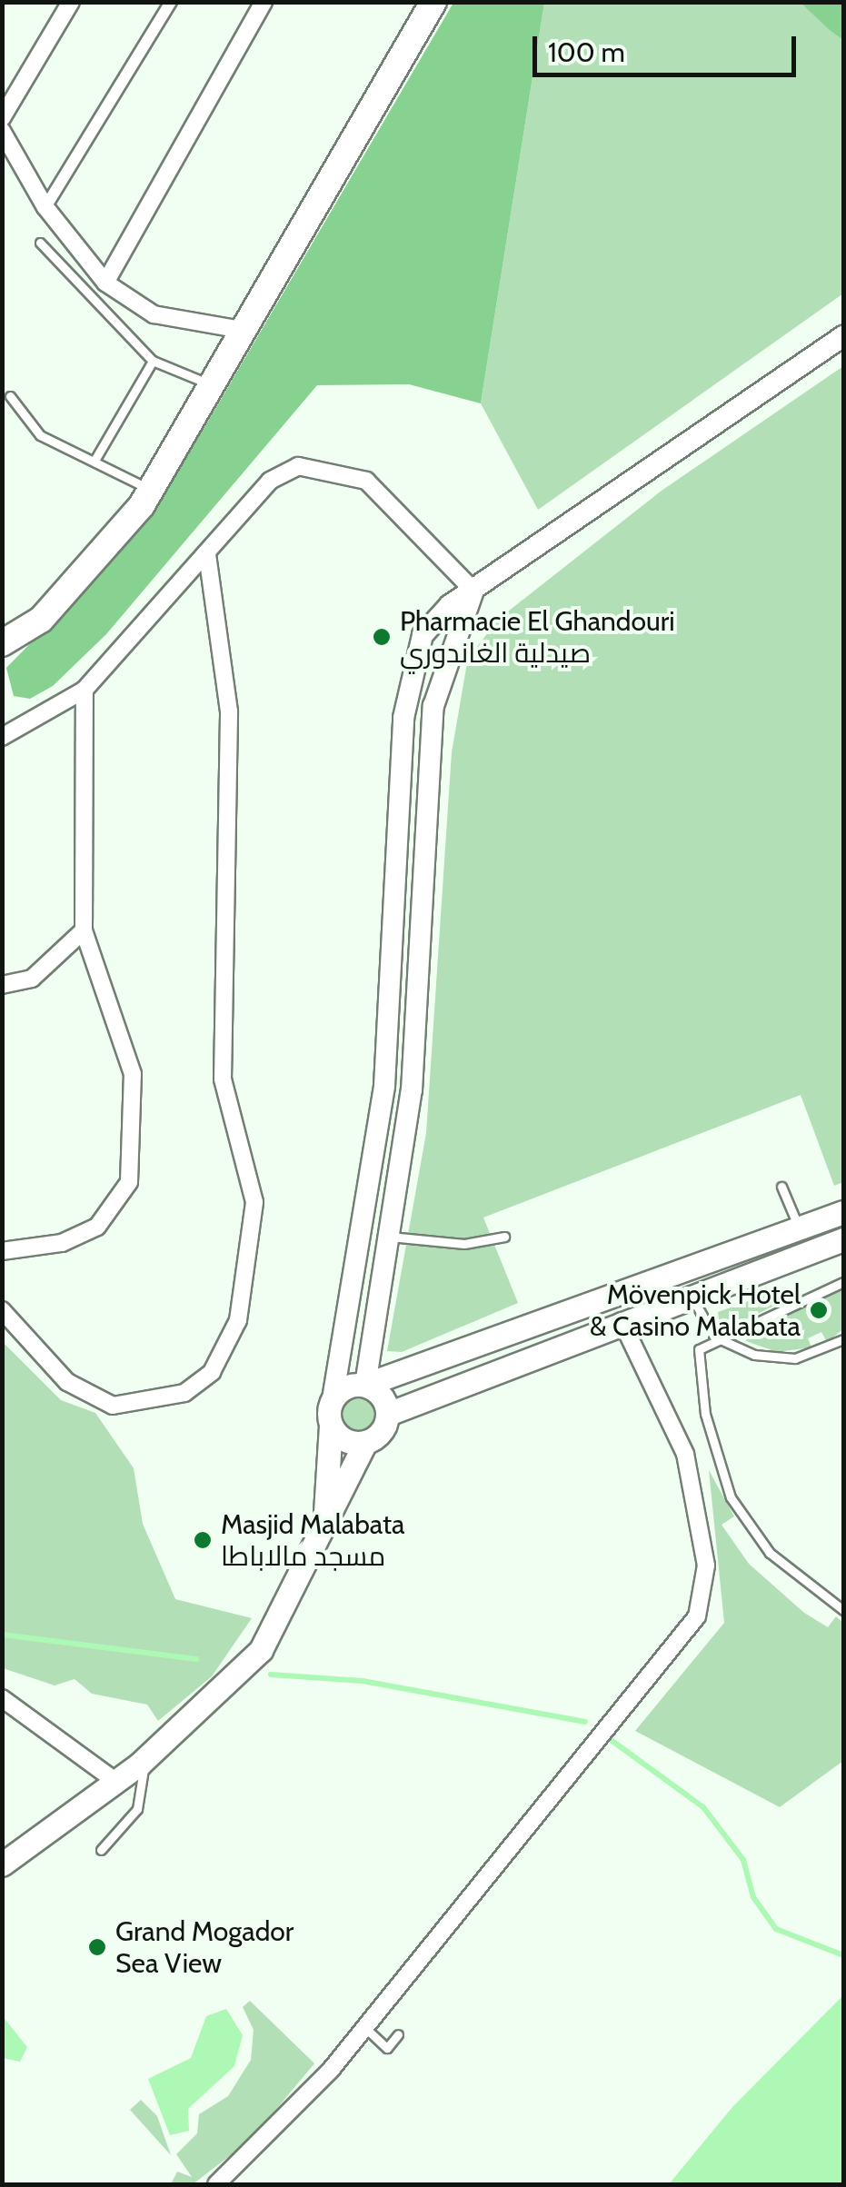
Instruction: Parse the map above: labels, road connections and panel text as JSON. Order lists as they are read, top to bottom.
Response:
{
  "places": [
    "Pharmacie El Ghandouri صيدلية الغاندوري",
    "Mövenpick Hotel & Casino Malabata",
    "Masjid Malabata مسجد مالاباطا",
    "Grand Mogador Sea View"
  ],
  "scale_bar": "100 m"
}
